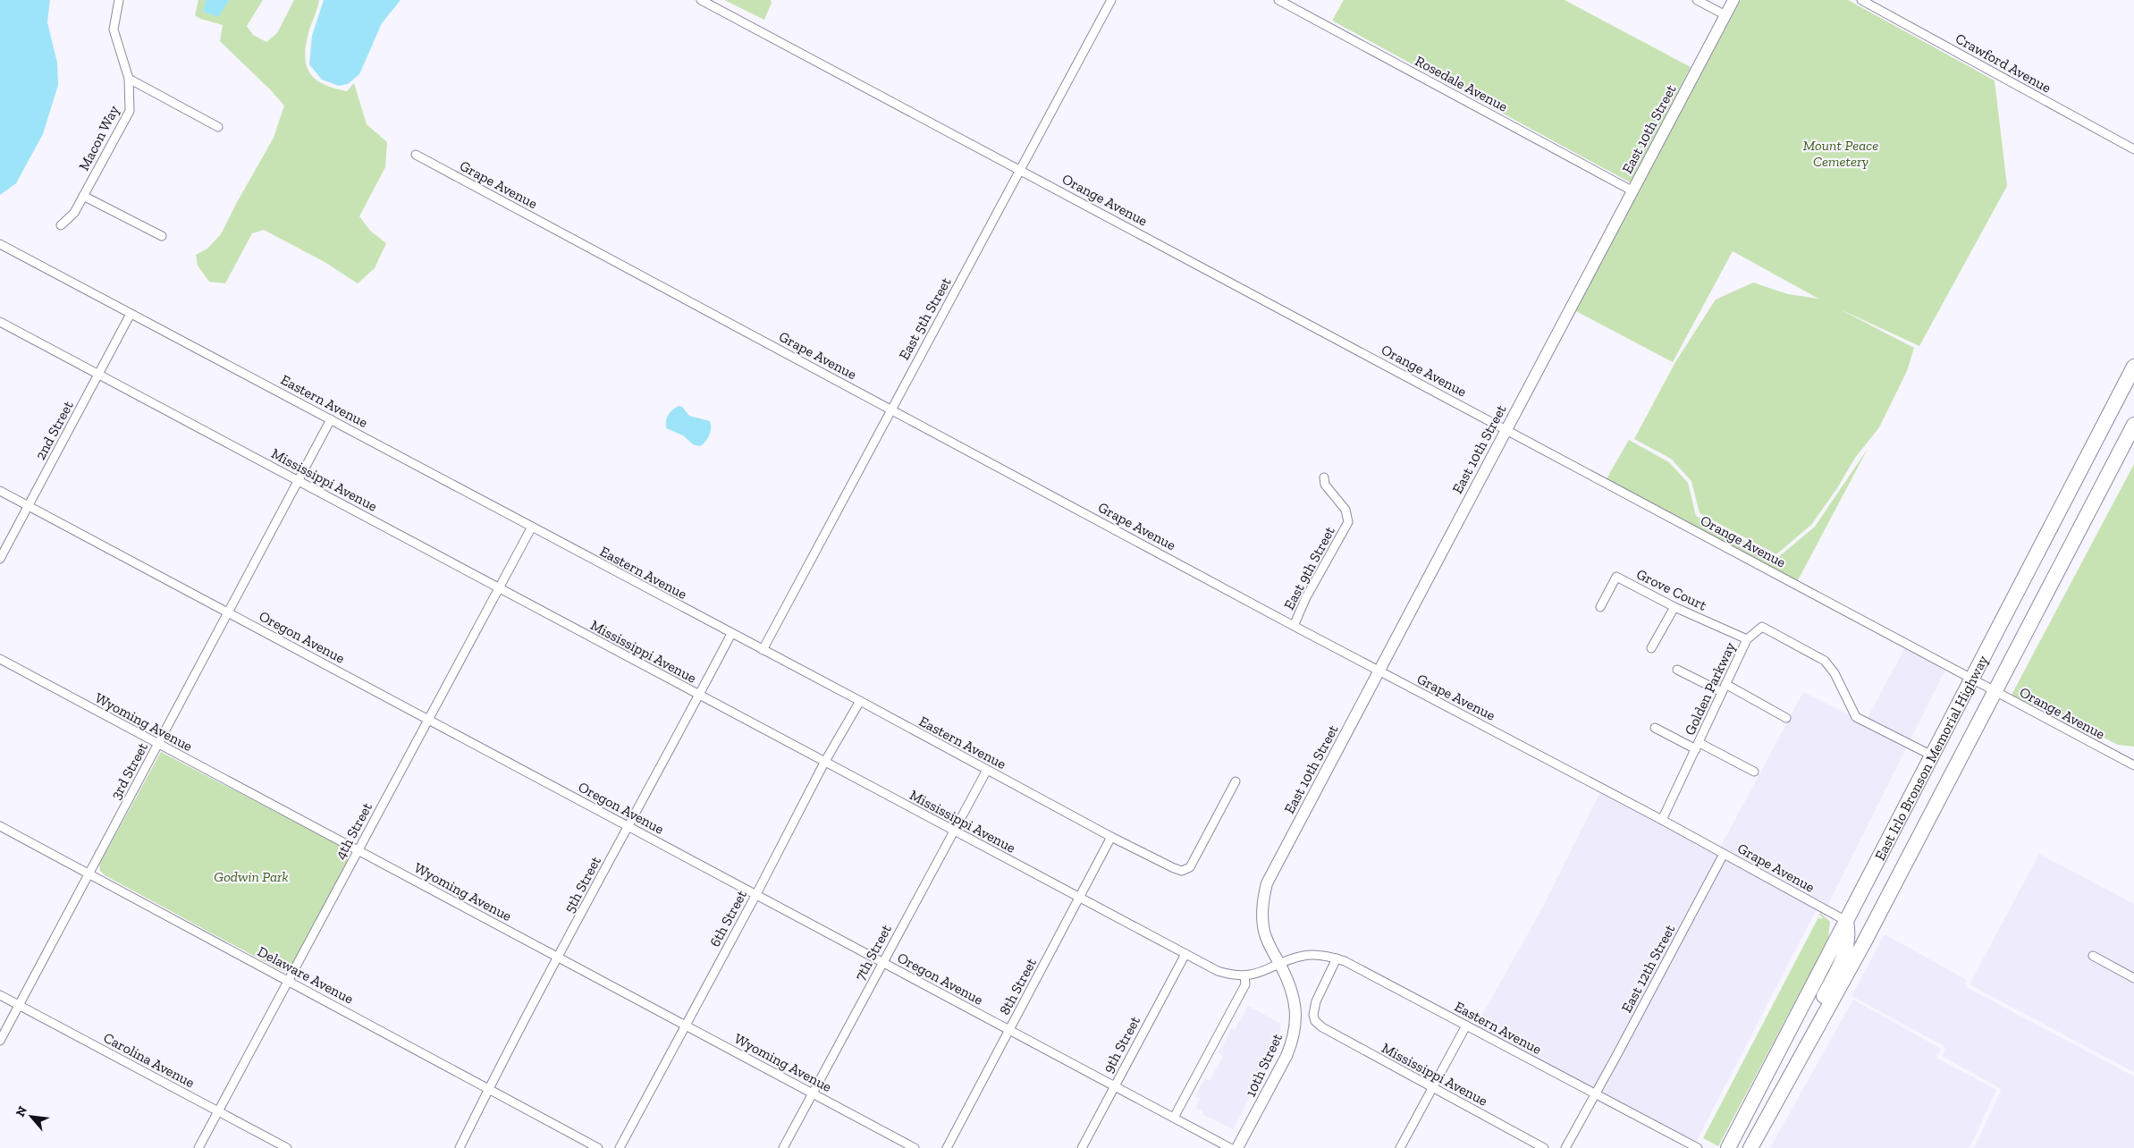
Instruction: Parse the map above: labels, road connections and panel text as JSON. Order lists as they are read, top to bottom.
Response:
{
  "streets": {
    "highway": ["East Irlo Bronson Memorial Highway"],
    "street": [
      "Crawford Avenue",
      "Rosedale Avenue",
      "East 10th Street",
      "Macon Way",
      "Grape Avenue",
      "Orange Avenue",
      "East 5th Street",
      "Eastern Avenue",
      "2nd Street",
      "Mississippi Avenue",
      "East 9th Street",
      "Grove Court",
      "Oregon Avenue",
      "Golden Parkway",
      "Wyoming Avenue",
      "3rd Street",
      "4th Street",
      "5th Street",
      "6th Street",
      "7th Street",
      "East 12th Street",
      "Delaware Avenue",
      "8th Street",
      "9th Street",
      "Carolina Avenue",
      "10th Street"
    ]
  },
  "crossings": [
    ["Rosedale Avenue", "East 10th Street"],
    ["East 10th Street", "Grape Avenue"],
    ["East 10th Street", "Orange Avenue"],
    ["East 10th Street", "10th Street"],
    ["Grape Avenue", "East 5th Street"],
    ["Grape Avenue", "East 9th Street"],
    ["Grape Avenue", "Golden Parkway"],
    ["Grape Avenue", "East Irlo Bronson Memorial Highway"],
    ["Grape Avenue", "East 12th Street"],
    ["Orange Avenue", "East 5th Street"],
    ["Orange Avenue", "East Irlo Bronson Memorial Highway"],
    ["East 5th Street", "Eastern Avenue"],
    ["Eastern Avenue", "2nd Street"],
    ["Eastern Avenue", "Mississippi Avenue"],
    ["Eastern Avenue", "3rd Street"],
    ["Eastern Avenue", "4th Street"],
    ["Eastern Avenue", "5th Street"],
    ["Eastern Avenue", "6th Street"],
    ["Eastern Avenue", "7th Street"],
    ["Eastern Avenue", "East 12th Street"],
    ["Eastern Avenue", "8th Street"],
    ["Eastern Avenue", "10th Street"],
    ["2nd Street", "Mississippi Avenue"],
    ["2nd Street", "Oregon Avenue"],
    ["Mississippi Avenue", "3rd Street"],
    ["Mississippi Avenue", "4th Street"],
    ["Mississippi Avenue", "5th Street"],
    ["Mississippi Avenue", "6th Street"],
    ["Mississippi Avenue", "7th Street"],
    ["Mississippi Avenue", "8th Street"],
    ["Mississippi Avenue", "9th Street"],
    ["Mississippi Avenue", "10th Street"],
    ["Grove Court", "Golden Parkway"],
    ["Oregon Avenue", "3rd Street"],
    ["Oregon Avenue", "4th Street"],
    ["Oregon Avenue", "5th Street"],
    ["Oregon Avenue", "6th Street"],
    ["Oregon Avenue", "7th Street"],
    ["Oregon Avenue", "8th Street"],
    ["Oregon Avenue", "9th Street"],
    ["Golden Parkway", "East Irlo Bronson Memorial Highway"],
    ["Wyoming Avenue", "3rd Street"],
    ["Wyoming Avenue", "4th Street"],
    ["Wyoming Avenue", "5th Street"],
    ["Wyoming Avenue", "6th Street"],
    ["Wyoming Avenue", "7th Street"],
    ["3rd Street", "Delaware Avenue"],
    ["3rd Street", "Carolina Avenue"],
    ["4th Street", "Delaware Avenue"],
    ["4th Street", "Carolina Avenue"],
    ["5th Street", "Delaware Avenue"]
  ],
  "parks": ["Mount Peace Cemetery", "Godwin Park"],
  "north": "top left"
}
